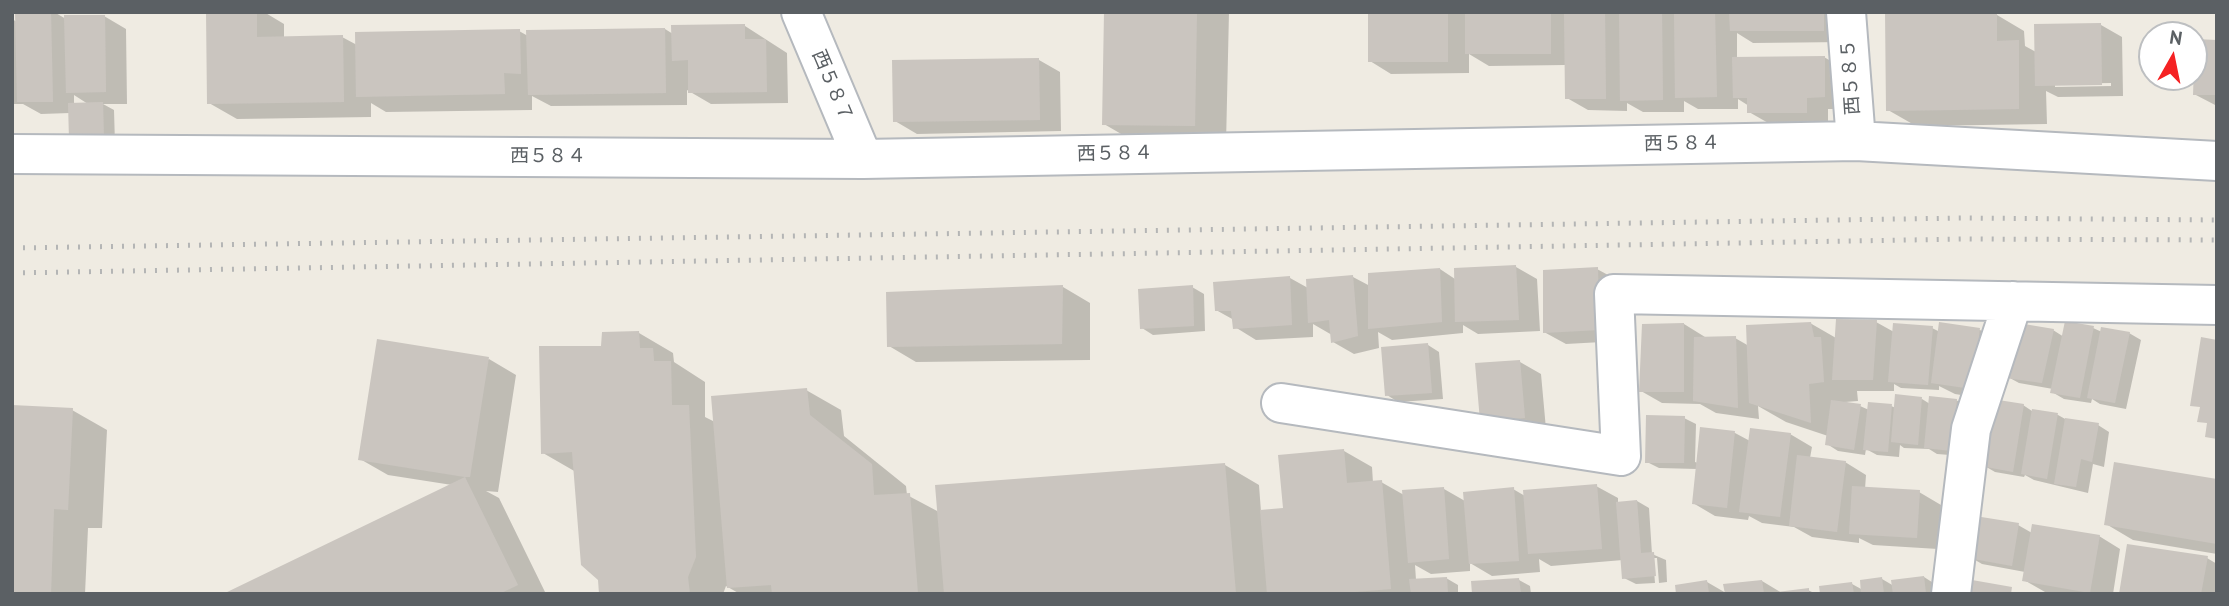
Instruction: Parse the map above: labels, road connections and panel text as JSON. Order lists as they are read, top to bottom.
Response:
{
  "streets": {
    "street": ["西５８５", "西５８７", "西５８４"]
  },
  "crossings": [
    ["西５８５", "西５８４"],
    ["西５８７", "西５８４"]
  ],
  "north": "top"
}
